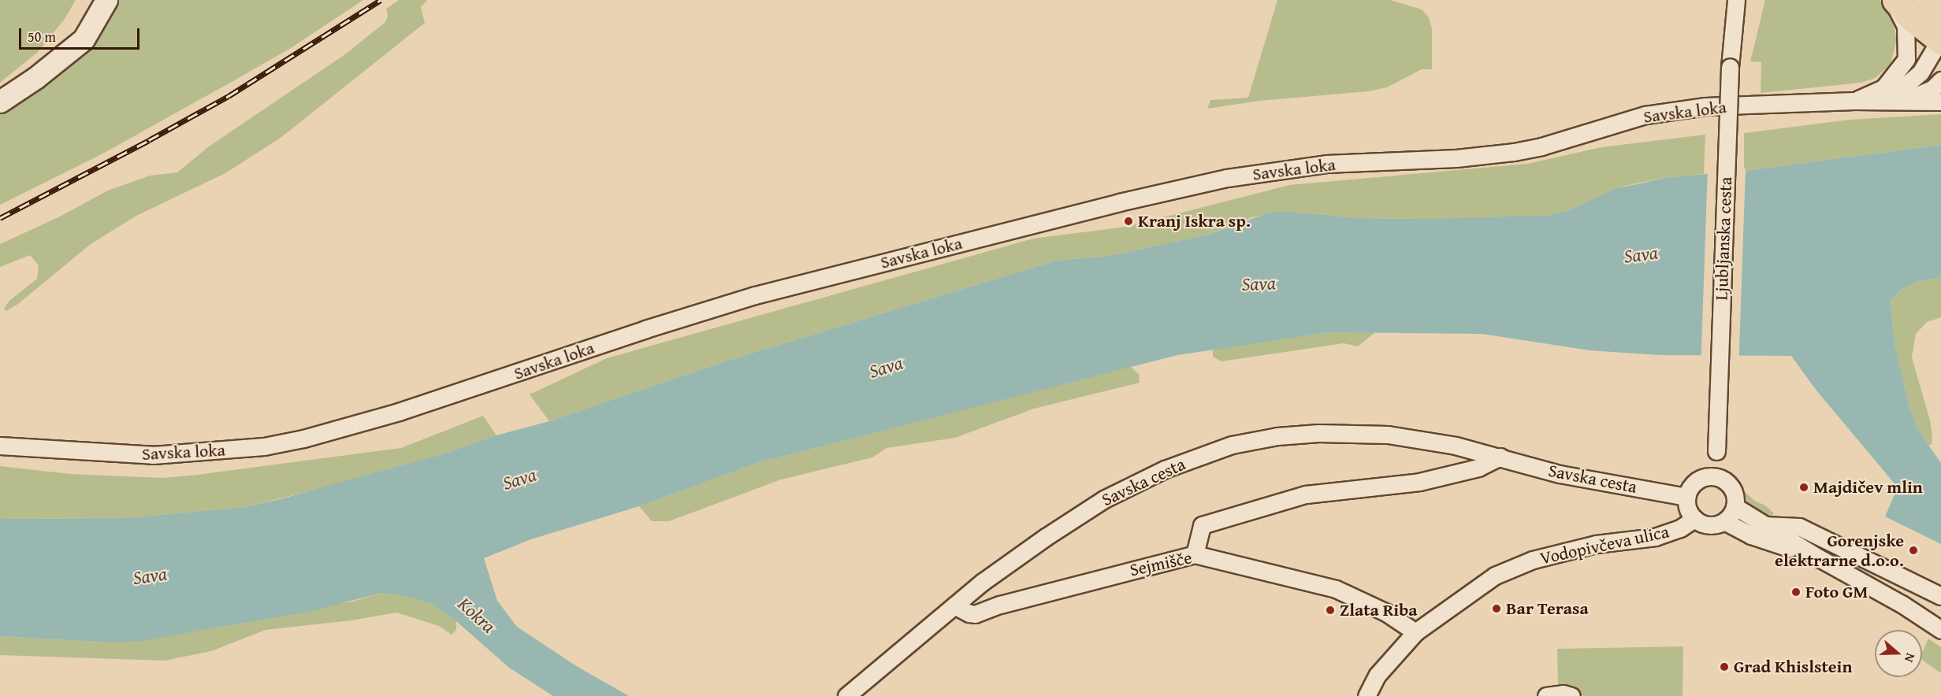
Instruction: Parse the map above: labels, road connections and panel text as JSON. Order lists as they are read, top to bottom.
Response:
{
  "streets": {
    "street": [
      "Savska loka",
      "Ljubljanska cesta",
      "Savska cesta",
      "Vodopivčeva ulica",
      "Sejmišče"
    ]
  },
  "crossings": [
    ["Ljubljanska cesta", "Savska cesta"],
    ["Ljubljanska cesta", "Vodopivčeva ulica"],
    ["Savska cesta", "Vodopivčeva ulica"],
    ["Savska cesta", "Sejmišče"],
    ["Vodopivčeva ulica", "Sejmišče"]
  ],
  "water": ["Sava", "Kokra"],
  "places": [
    "Kranj Iskra sp.",
    "Majdičev mlin",
    "Gorenjske elektrarne d.o.o.",
    "Foto GM",
    "Bar Terasa",
    "Zlata Riba",
    "Grad Khislstein"
  ],
  "scale_bar": "50 m",
  "north": "right"
}
